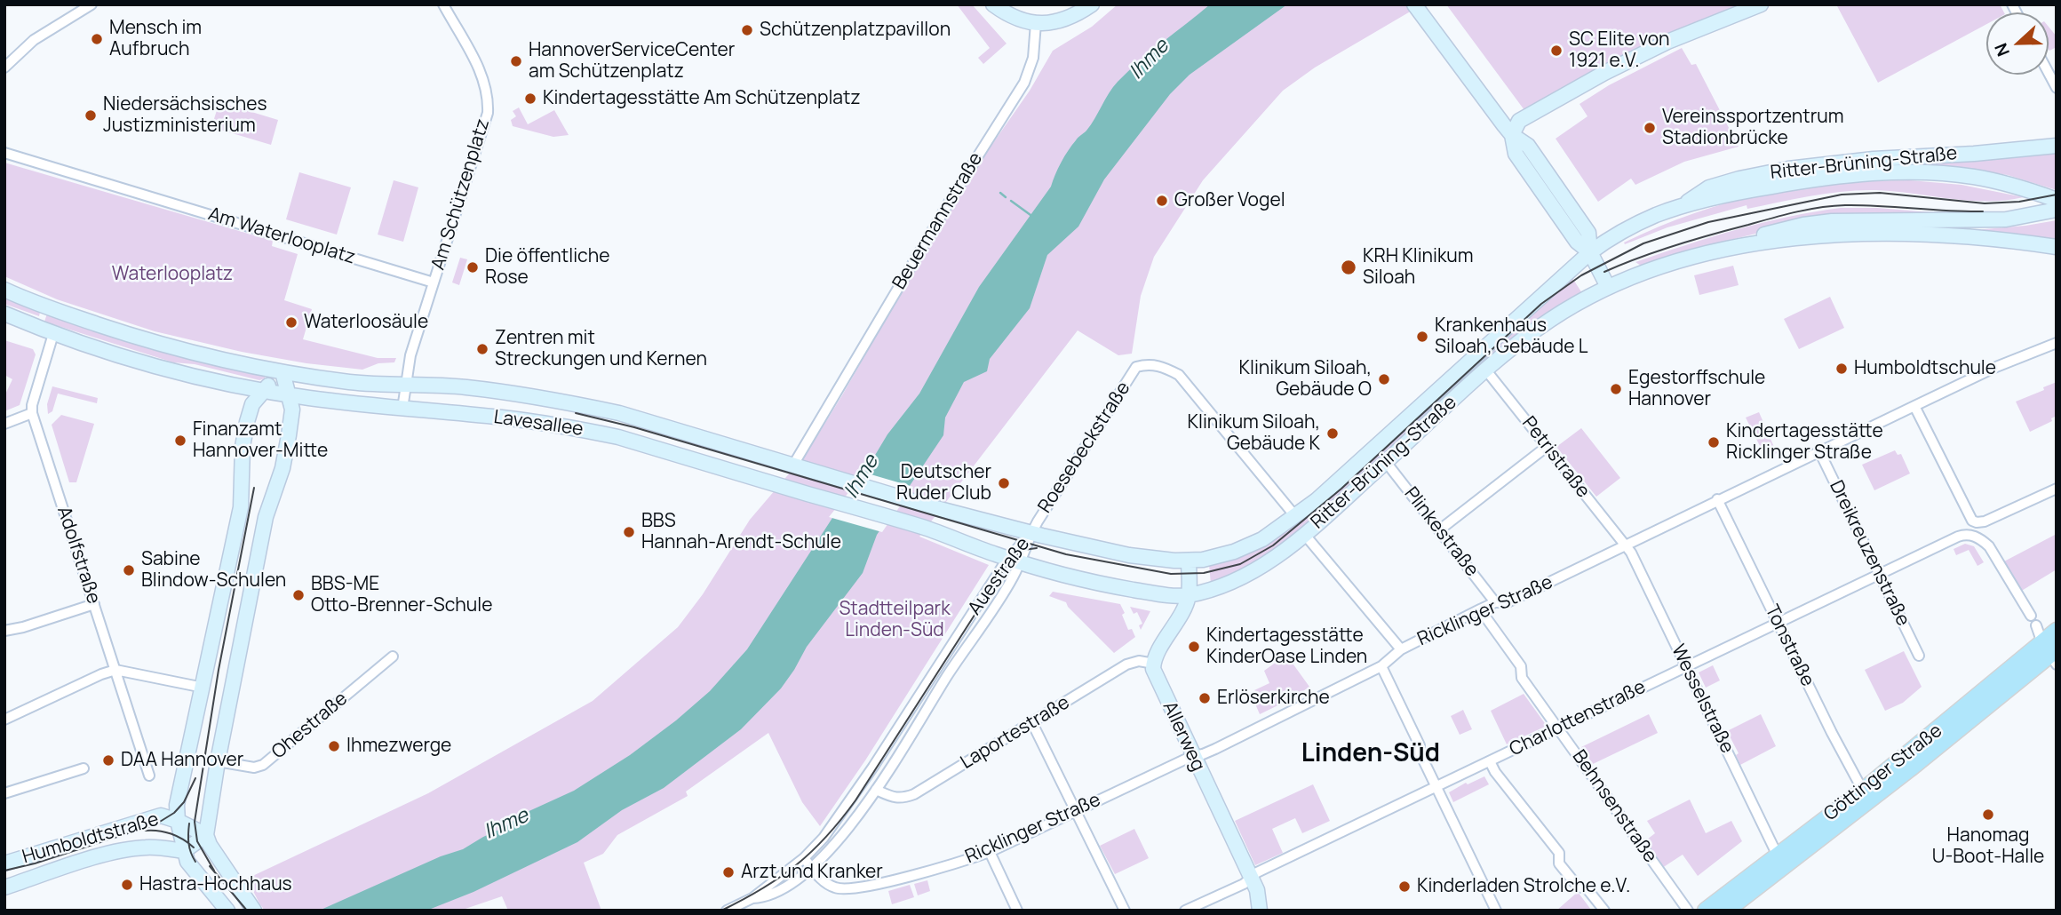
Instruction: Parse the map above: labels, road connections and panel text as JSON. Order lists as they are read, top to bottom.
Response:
{
  "streets": {
    "main road": [
      "Ritter-Brüning-Straße",
      "Lavesallee",
      "Allerweg",
      "Göttinger Straße",
      "Humboldtstraße"
    ],
    "street": [
      "Am Schützenplatz",
      "Beuermannstraße",
      "Am Waterlooplatz",
      "Roesebeckstraße",
      "Petristraße",
      "Plinkestraße",
      "Dreikreuzenstraße",
      "Adolfstraße",
      "Auestraße",
      "Ricklinger Straße",
      "Tonstraße",
      "Wesselstraße",
      "Charlottenstraße",
      "Ohestraße",
      "Laportestraße",
      "Behnsenstraße"
    ]
  },
  "crossings": [
    ["Ritter-Brüning-Straße", "Lavesallee"],
    ["Ritter-Brüning-Straße", "Roesebeckstraße"],
    ["Ritter-Brüning-Straße", "Petristraße"],
    ["Ritter-Brüning-Straße", "Plinkestraße"],
    ["Ritter-Brüning-Straße", "Auestraße"],
    ["Am Schützenplatz", "Am Waterlooplatz"],
    ["Beuermannstraße", "Lavesallee"],
    ["Lavesallee", "Roesebeckstraße"],
    ["Lavesallee", "Auestraße"],
    ["Roesebeckstraße", "Auestraße"],
    ["Petristraße", "Ricklinger Straße"],
    ["Petristraße", "Wesselstraße"],
    ["Plinkestraße", "Ricklinger Straße"],
    ["Dreikreuzenstraße", "Ricklinger Straße"],
    ["Dreikreuzenstraße", "Charlottenstraße"],
    ["Auestraße", "Ricklinger Straße"],
    ["Auestraße", "Laportestraße"],
    ["Ricklinger Straße", "Tonstraße"],
    ["Ricklinger Straße", "Wesselstraße"],
    ["Ricklinger Straße", "Allerweg"],
    ["Ricklinger Straße", "Behnsenstraße"],
    ["Tonstraße", "Charlottenstraße"],
    ["Tonstraße", "Göttinger Straße"],
    ["Wesselstraße", "Charlottenstraße"],
    ["Wesselstraße", "Göttinger Straße"],
    ["Charlottenstraße", "Allerweg"],
    ["Charlottenstraße", "Behnsenstraße"],
    ["Laportestraße", "Allerweg"]
  ],
  "districts": ["Linden-Süd"],
  "water": ["Ihme"],
  "parks": ["Waterlooplatz", "Stadtteilpark Linden-Süd"],
  "places": [
    "Schützenplatzpavillon",
    "Mensch im Aufbruch",
    "SC Elite von 1921 e.V.",
    "HannoverServiceCenter am Schützenplatz",
    "Kindertagesstätte Am Schützenplatz",
    "Niedersächsisches Justizministerium",
    "Vereinssportzentrum Stadionbrücke",
    "Großer Vogel",
    "Die öffentliche Rose",
    "KRH Klinikum Siloah",
    "Waterloosäule",
    "Krankenhaus Siloah, Gebäude L",
    "Zentren mit Streckungen und Kernen",
    "Humboldtschule",
    "Klinikum Siloah, Gebäude O",
    "Egestorffschule Hannover",
    "Klinikum Siloah, Gebäude K",
    "Finanzamt Hannover-Mitte",
    "Kindertagesstätte Ricklinger Straße",
    "Deutscher Ruder Club",
    "BBS Hannah-Arendt-Schule",
    "Sabine Blindow-Schulen",
    "BBS-ME Otto-Brenner-Schule",
    "Kindertagesstätte KinderOase Linden",
    "Erlöserkirche",
    "Ihmezwerge",
    "DAA Hannover",
    "Hanomag U-Boot-Halle",
    "Arzt und Kranker",
    "Hastra-Hochhaus",
    "Kinderladen Strolche e.V."
  ],
  "north": "left"
}
